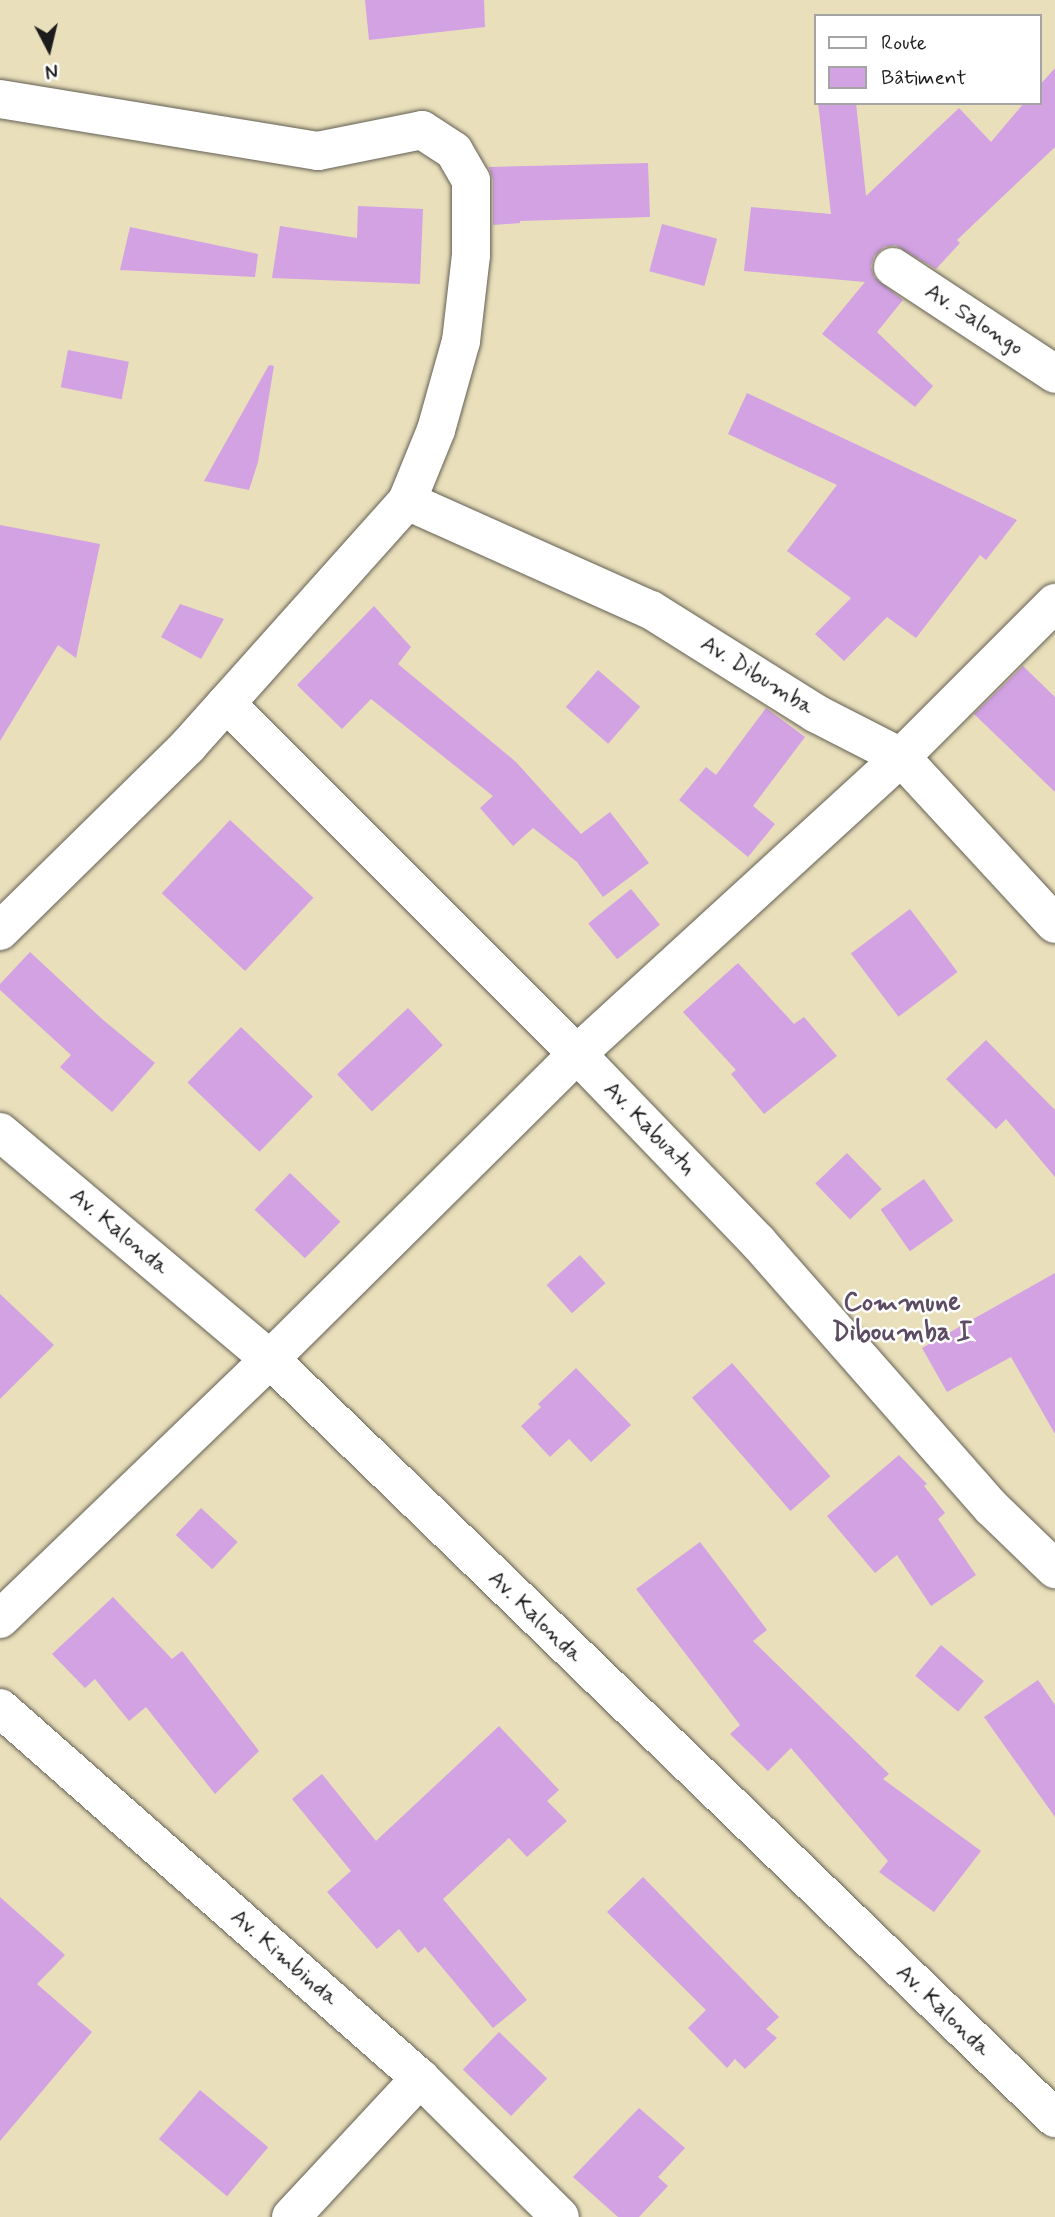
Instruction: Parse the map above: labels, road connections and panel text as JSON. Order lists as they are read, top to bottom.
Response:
{
  "streets": {
    "street": [
      "Av. Salongo",
      "Av. Dibumba",
      "Av. Kabuatu",
      "Av. Kalonda",
      "Av. Kimbinda"
    ]
  },
  "districts": ["Commune Diboumba I"],
  "legend": ["Route", "Bâtiment"],
  "north": "bottom"
}
